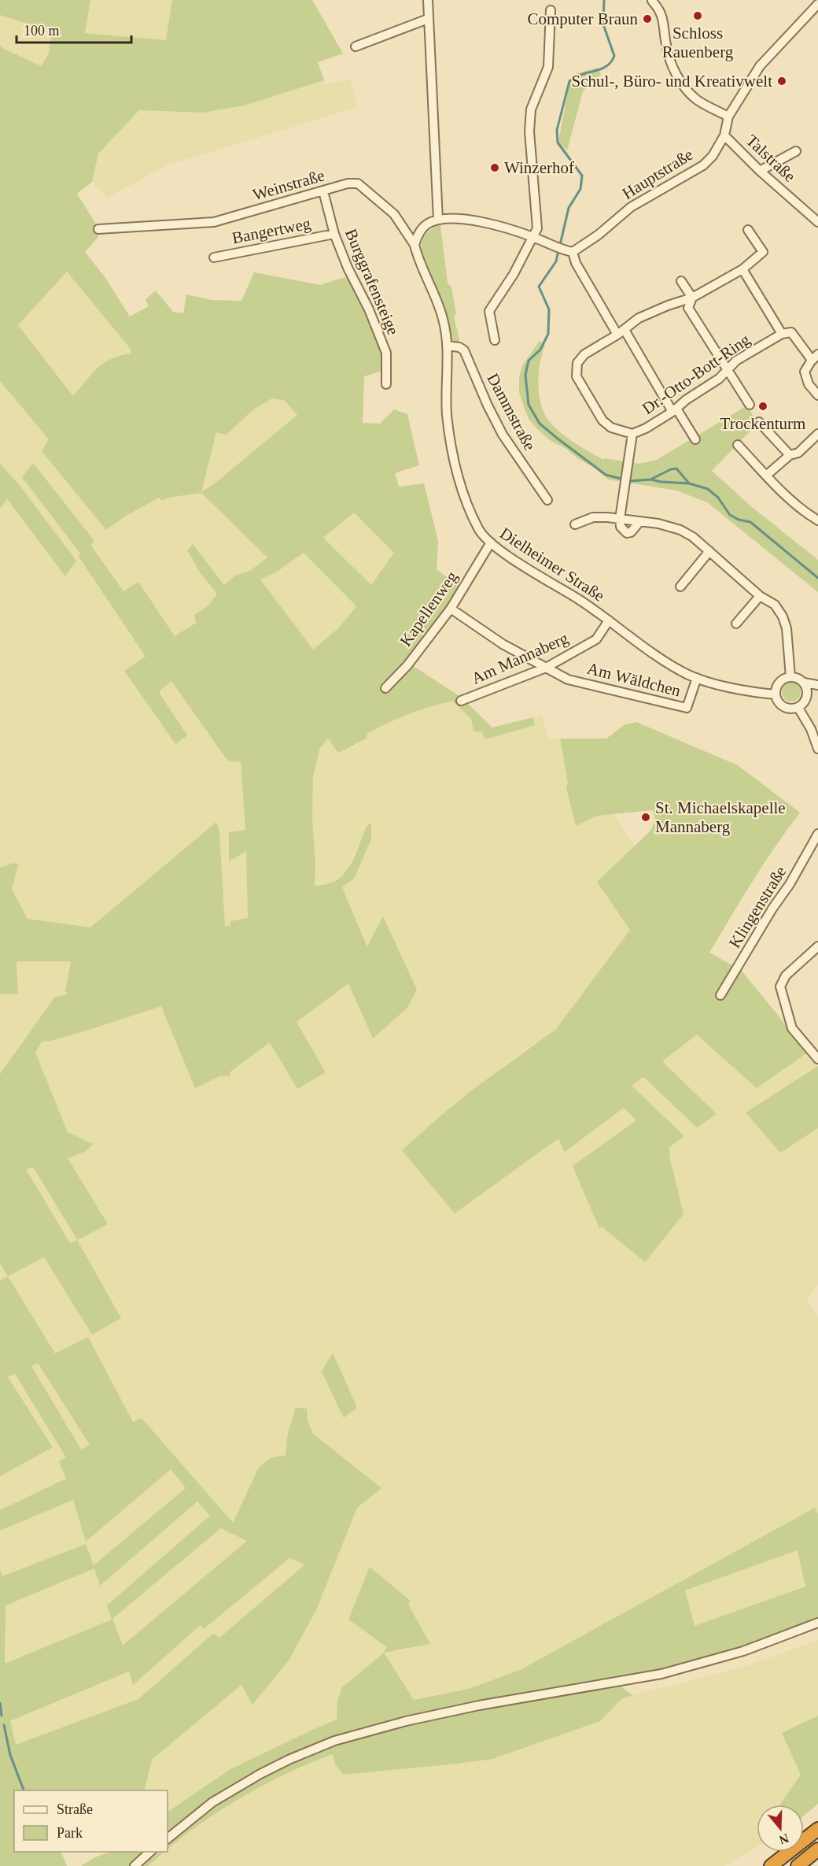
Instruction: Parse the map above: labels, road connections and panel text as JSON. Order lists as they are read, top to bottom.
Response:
{
  "streets": {
    "street": [
      "Talstraße",
      "Hauptstraße",
      "Weinstraße",
      "Bangertweg",
      "Burggrafensteige",
      "Dr.-Otto-Bott-Ring",
      "Dammstraße",
      "Dielheimer Straße",
      "Kapellenweg",
      "Am Mannaberg",
      "Am Wäldchen",
      "Klingenstraße"
    ]
  },
  "crossings": [
    ["Talstraße", "Hauptstraße"],
    ["Weinstraße", "Burggrafensteige"],
    ["Weinstraße", "Dielheimer Straße"],
    ["Bangertweg", "Burggrafensteige"],
    ["Dammstraße", "Dielheimer Straße"],
    ["Dielheimer Straße", "Kapellenweg"],
    ["Dielheimer Straße", "Am Mannaberg"],
    ["Dielheimer Straße", "Am Wäldchen"],
    ["Am Mannaberg", "Am Wäldchen"]
  ],
  "places": [
    "Schloss Rauenberg",
    "Computer Braun",
    "Schul-, Büro- und Kreativwelt",
    "Winzerhof",
    "Trockenturm",
    "St. Michaelskapelle Mannaberg"
  ],
  "legend": ["Straße", "Park"],
  "scale_bar": "100 m",
  "north": "bottom"
}
